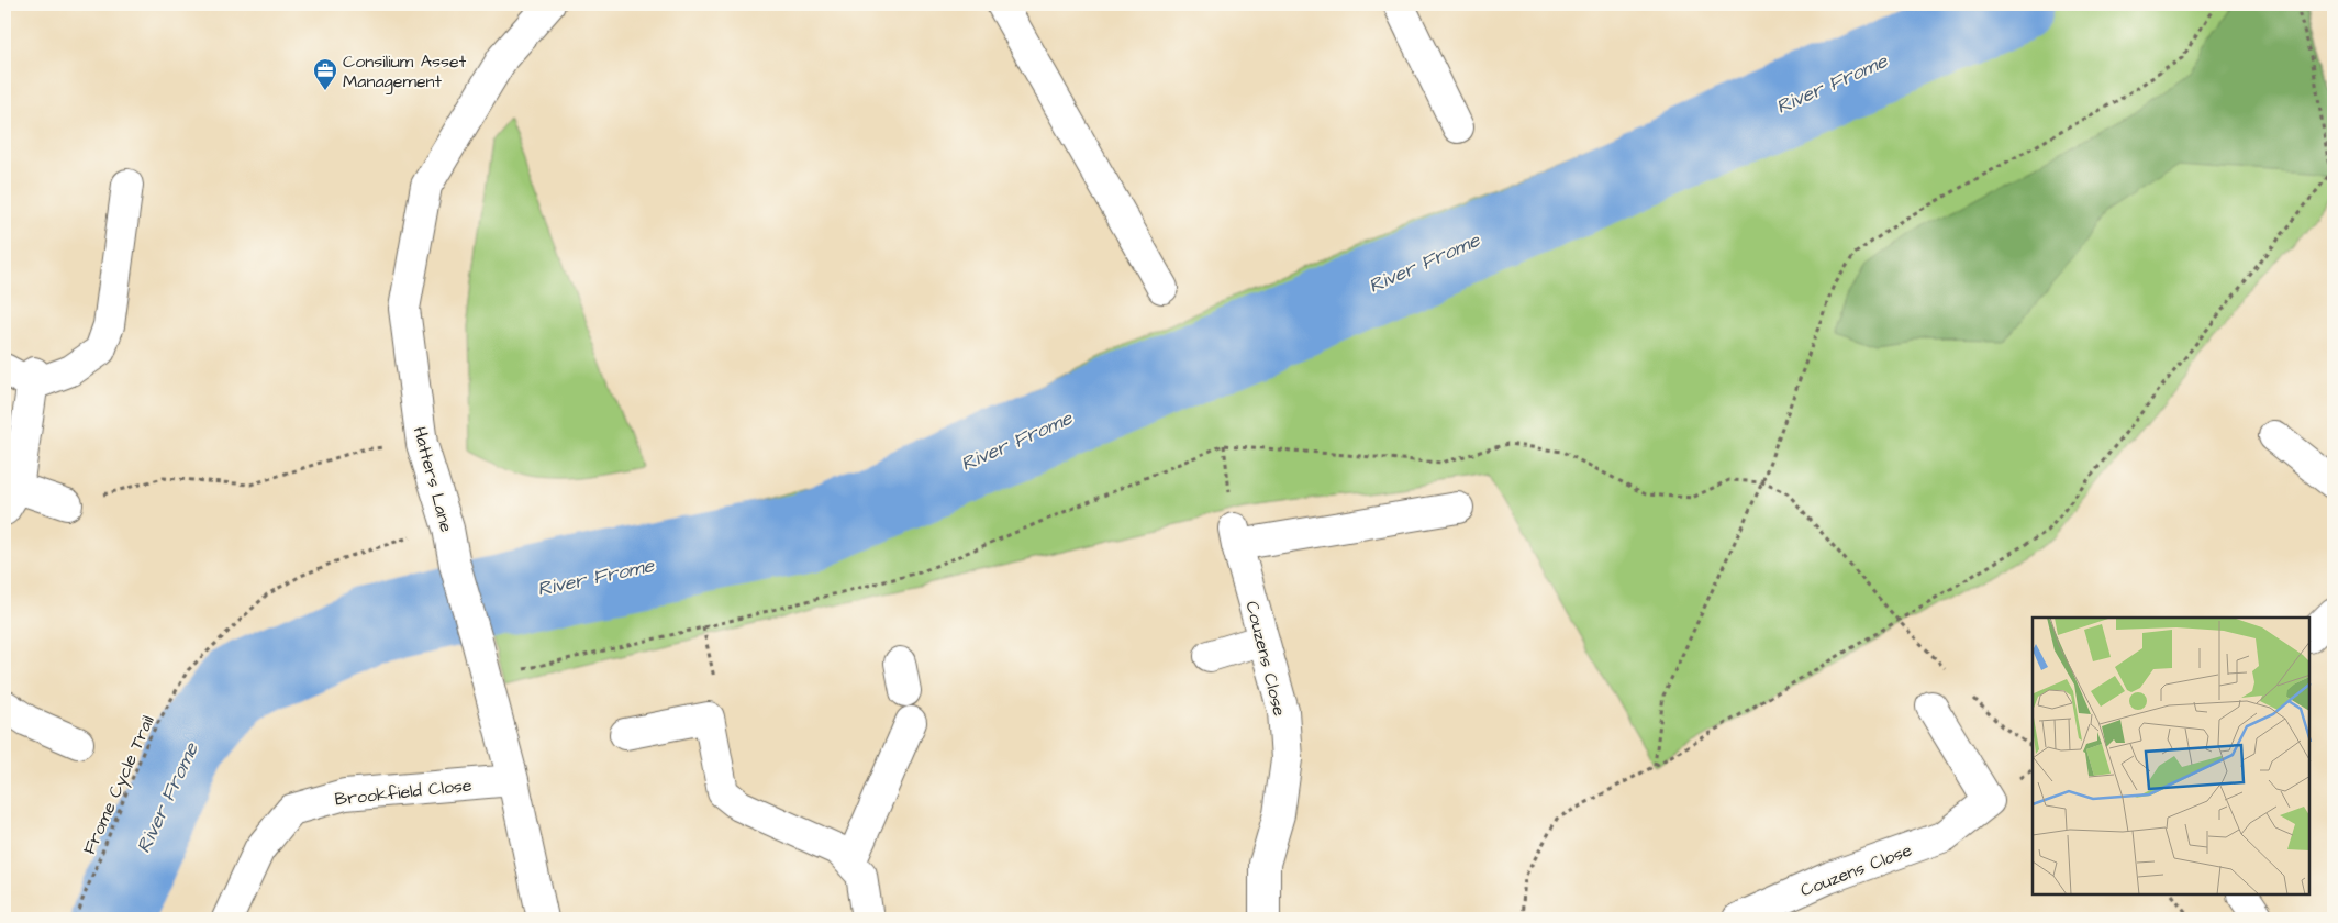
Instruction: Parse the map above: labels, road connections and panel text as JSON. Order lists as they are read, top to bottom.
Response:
{
  "streets": {
    "street": ["Hatters Lane", "Couzens Close", "Brookfield Close"],
    "path": ["Frome Cycle Trail"]
  },
  "crossings": [
    ["Hatters Lane", "Frome Cycle Trail"],
    ["Hatters Lane", "Brookfield Close"]
  ],
  "water": ["River Frome"],
  "places": {
    "office": ["Consilium Asset Management"]
  }
}
